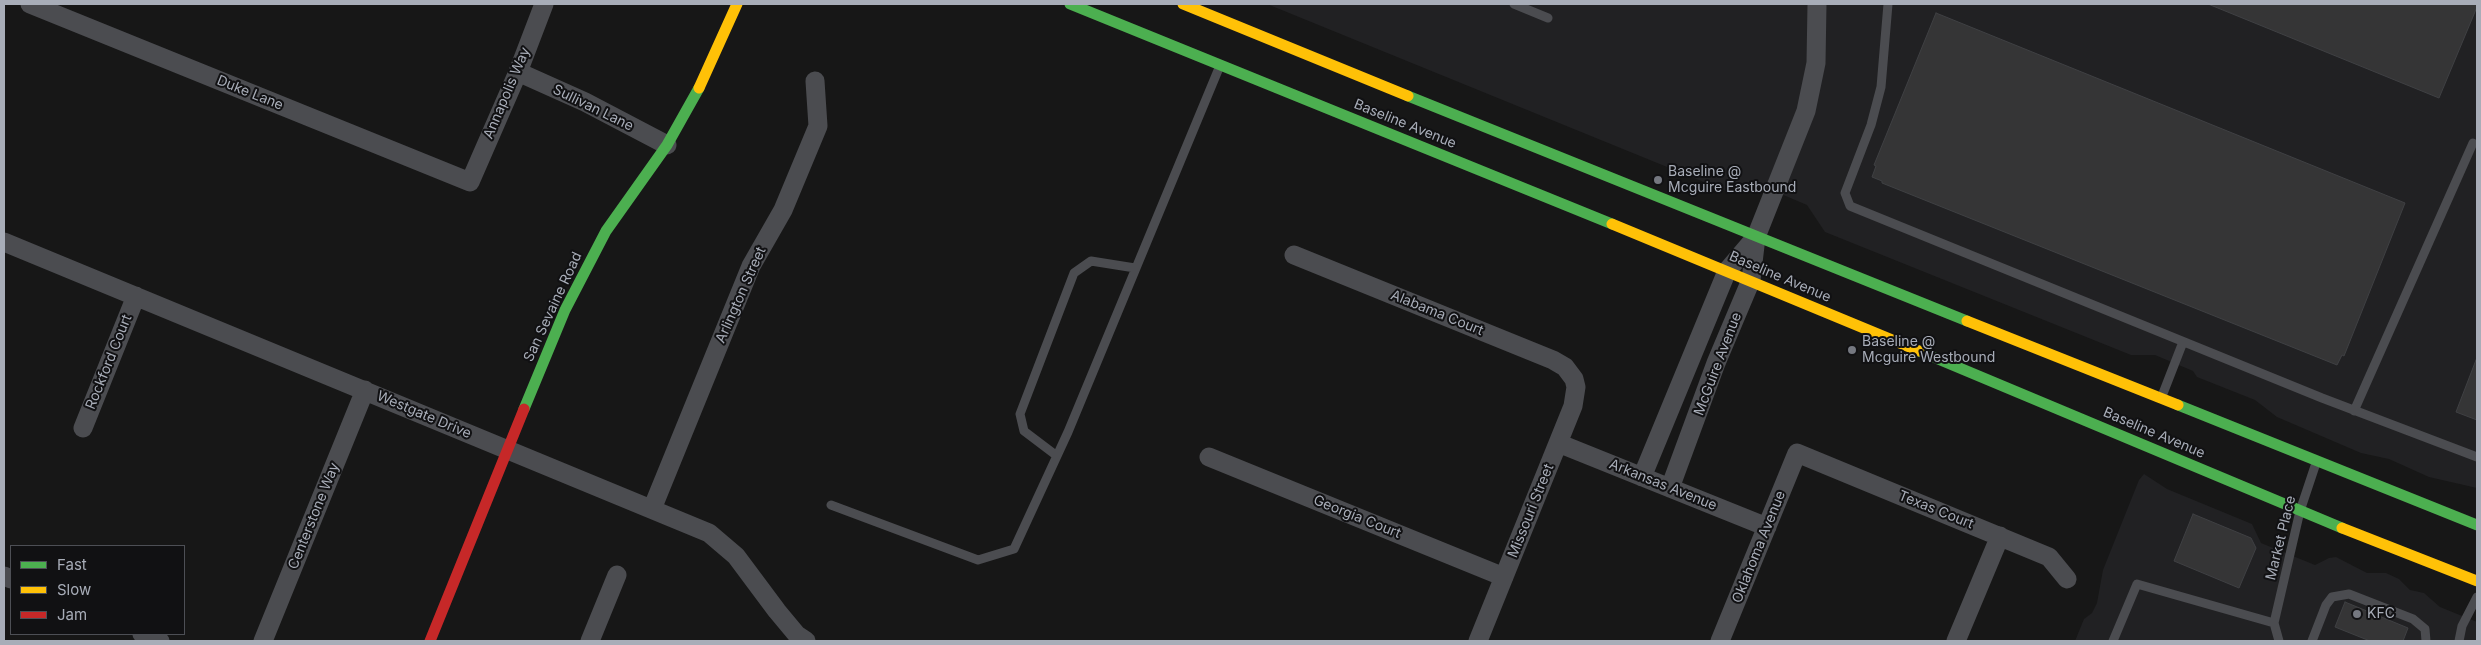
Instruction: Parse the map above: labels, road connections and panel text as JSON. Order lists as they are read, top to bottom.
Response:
{
  "streets": {
    "main road": ["Baseline Avenue", "San Sevaine Road"],
    "street": [
      "Duke Lane",
      "Annapolis Way",
      "Sullivan Lane",
      "Arlington Street",
      "Alabama Court",
      "Rockford Court",
      "McGuire Avenue",
      "Westgate Drive",
      "Arkansas Avenue",
      "Texas Court",
      "Missouri Street",
      "Centerstone Way",
      "Georgia Court",
      "Oklahoma Avenue"
    ],
    "lane": ["Market Place"]
  },
  "crossings": [
    ["Duke Lane", "Annapolis Way"],
    ["Annapolis Way", "Sullivan Lane"],
    ["Sullivan Lane", "San Sevaine Road"],
    ["Baseline Avenue", "McGuire Avenue"],
    ["Baseline Avenue", "Market Place"],
    ["Arlington Street", "Westgate Drive"],
    ["San Sevaine Road", "Westgate Drive"],
    ["Alabama Court", "Missouri Street"],
    ["Rockford Court", "Westgate Drive"],
    ["McGuire Avenue", "Arkansas Avenue"],
    ["Westgate Drive", "Centerstone Way"],
    ["Arkansas Avenue", "Missouri Street"],
    ["Arkansas Avenue", "Oklahoma Avenue"],
    ["Texas Court", "Oklahoma Avenue"],
    ["Missouri Street", "Georgia Court"]
  ],
  "places": ["Baseline @ Mcguire Eastbound", "Baseline @ Mcguire Westbound", "KFC"],
  "legend": ["Fast", "Slow", "Jam"]
}
